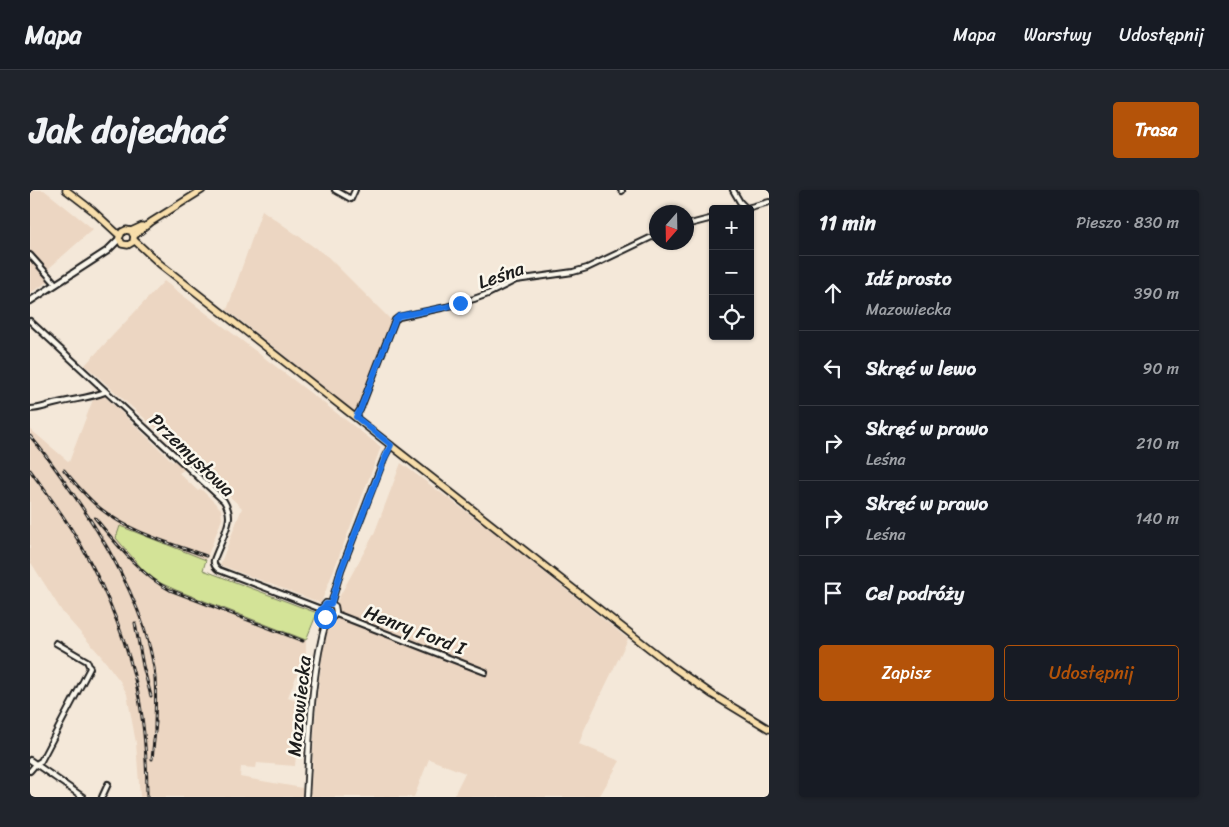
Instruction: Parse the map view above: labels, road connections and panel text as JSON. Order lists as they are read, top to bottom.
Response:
{
  "streets": {
    "street": [
      "Leśna",
      "Przemysłowa",
      "Henry Ford I",
      "Mazowiecka"
    ]
  },
  "crossings": [
    ["Przemysłowa", "Henry Ford I"],
    ["Przemysłowa", "Mazowiecka"],
    ["Henry Ford I", "Mazowiecka"]
  ],
  "north": "bottom",
  "page": {
    "header": "Mapa",
    "nav": ["Mapa", "Warstwy", "Udostępnij"],
    "title": "Jak dojechać",
    "buttons": [
      "Trasa",
      ["Zapisz", "Udostępnij"]
    ],
    "heading": ["11 min", "Pieszo · 830 m"],
    "map_buttons": ["+", "−"],
    "list": [
      ["Idź prosto", "Mazowiecka", "390 m"],
      ["Skręć w lewo", "90 m"],
      ["Skręć w prawo", "Leśna", "210 m"],
      ["Skręć w prawo", "Leśna", "140 m"],
      "Cel podróży"
    ]
  }
}
